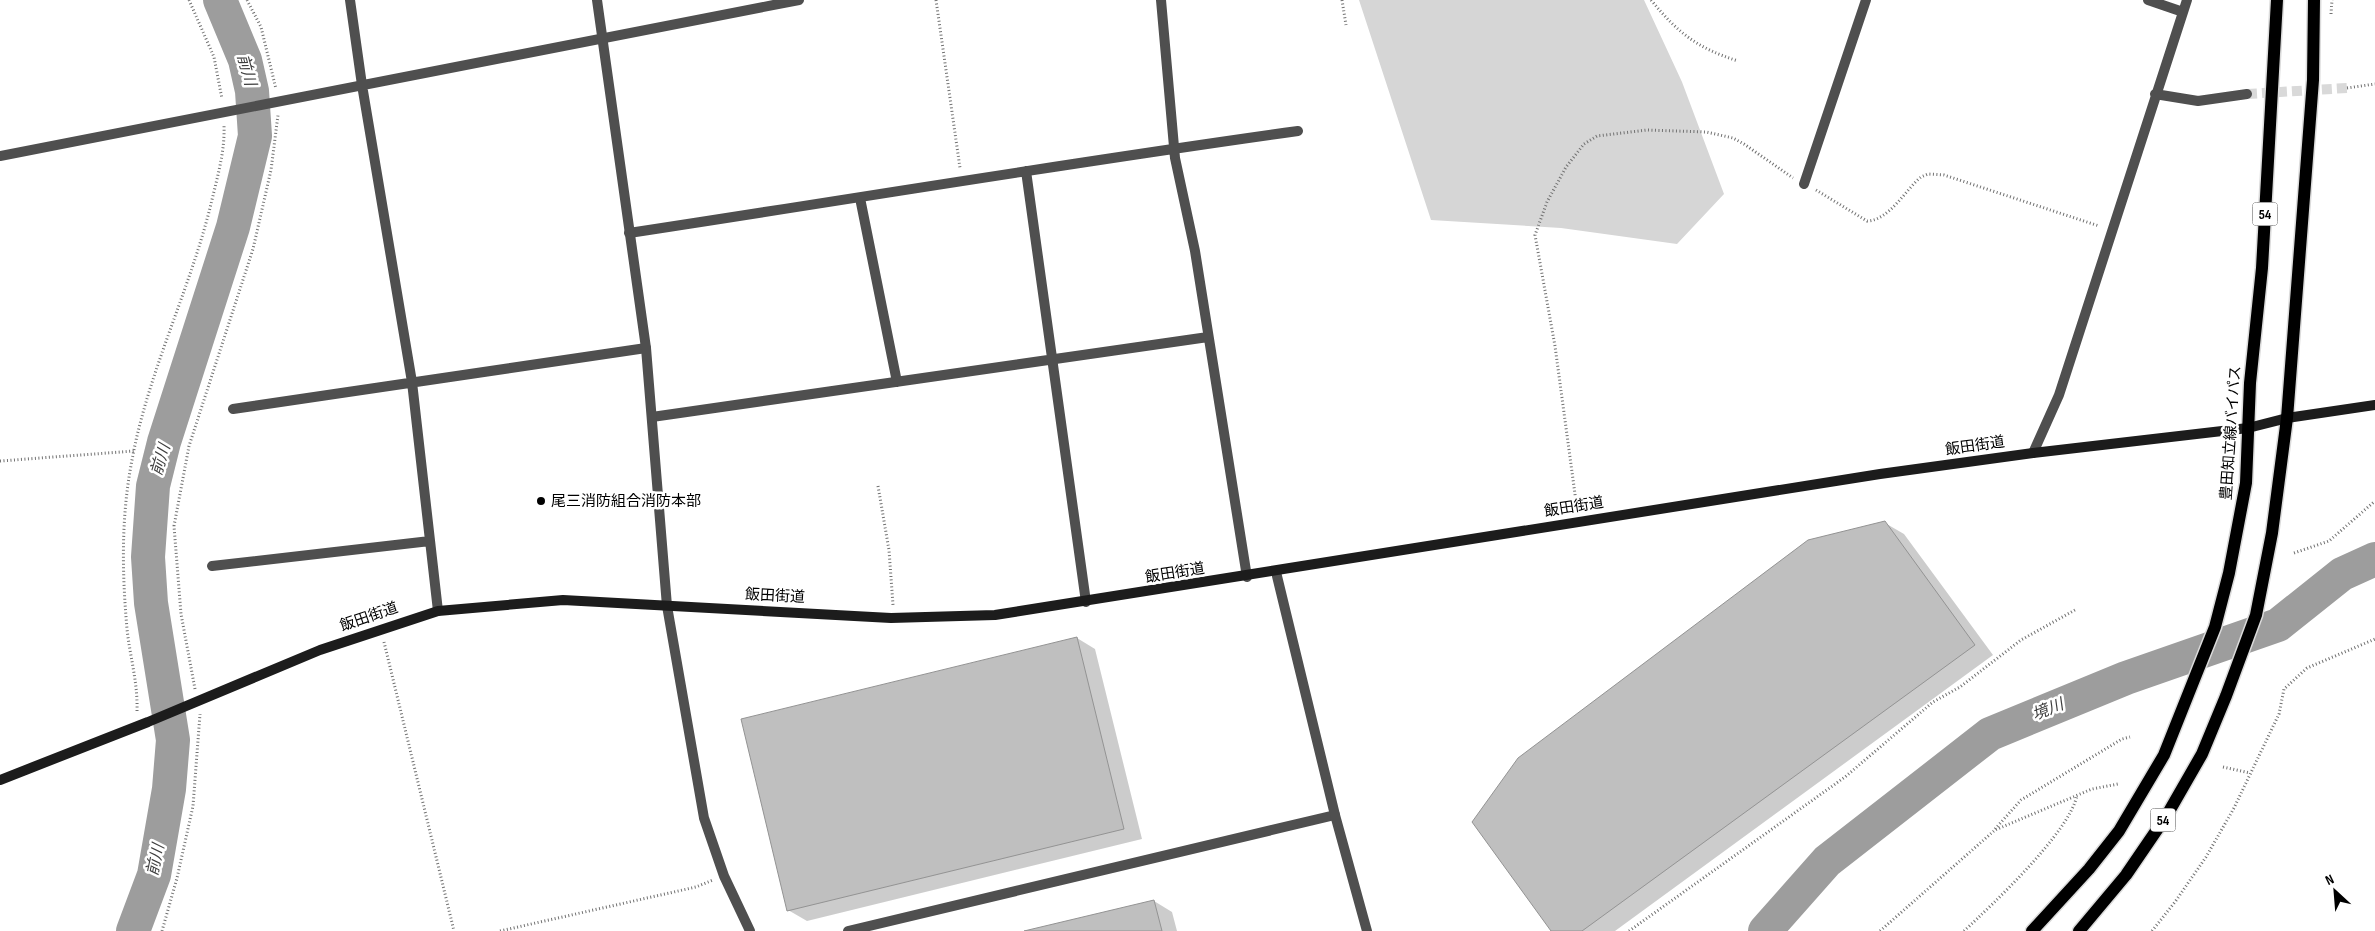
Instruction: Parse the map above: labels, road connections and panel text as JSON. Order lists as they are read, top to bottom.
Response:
{
  "streets": {
    "main road": ["54", "豊田知立線バイパス", "飯田街道"]
  },
  "crossings": [
    ["54", "飯田街道"],
    ["豊田知立線バイパス", "飯田街道"]
  ],
  "water": ["前川", "境川"],
  "places": ["尾三消防組合消防本部"],
  "north": "top left"
}
